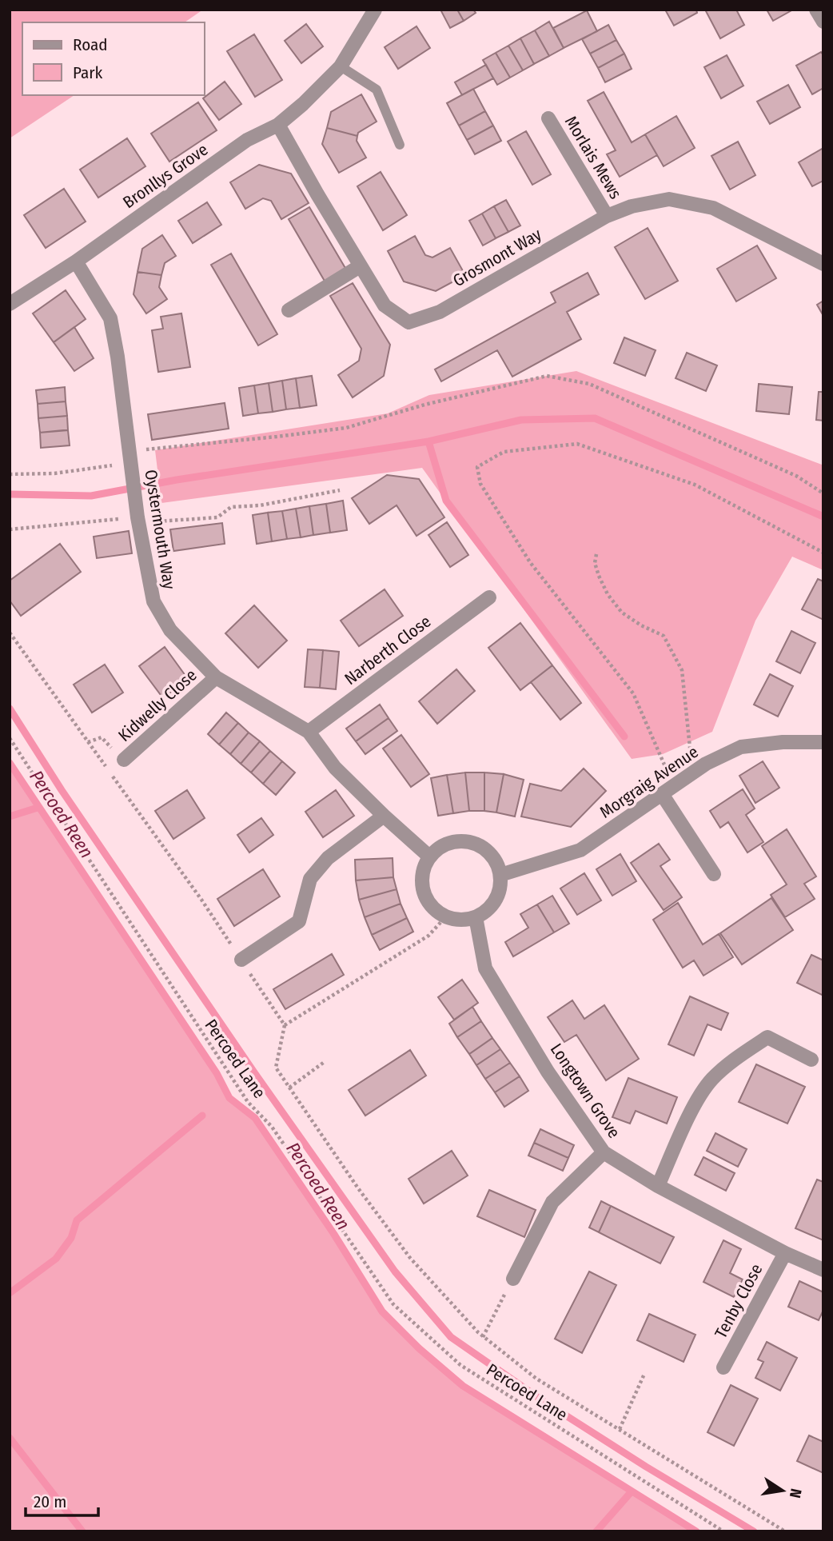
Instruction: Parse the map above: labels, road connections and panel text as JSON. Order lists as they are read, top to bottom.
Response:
{
  "streets": {
    "street": [
      "Morlais Mews",
      "Bronllys Grove",
      "Grosmont Way",
      "Oystermouth Way",
      "Narberth Close",
      "Kidwelly Close",
      "Morgraig Avenue",
      "Longtown Grove",
      "Tenby Close"
    ],
    "path": ["Percoed Lane"]
  },
  "crossings": [
    ["Morlais Mews", "Grosmont Way"],
    ["Bronllys Grove", "Grosmont Way"],
    ["Bronllys Grove", "Oystermouth Way"],
    ["Oystermouth Way", "Narberth Close"],
    ["Oystermouth Way", "Kidwelly Close"],
    ["Oystermouth Way", "Morgraig Avenue"],
    ["Oystermouth Way", "Longtown Grove"],
    ["Morgraig Avenue", "Longtown Grove"],
    ["Longtown Grove", "Tenby Close"]
  ],
  "water": ["Percoed Reen"],
  "legend": ["Road", "Park"],
  "scale_bar": "20 m",
  "north": "right"
}
